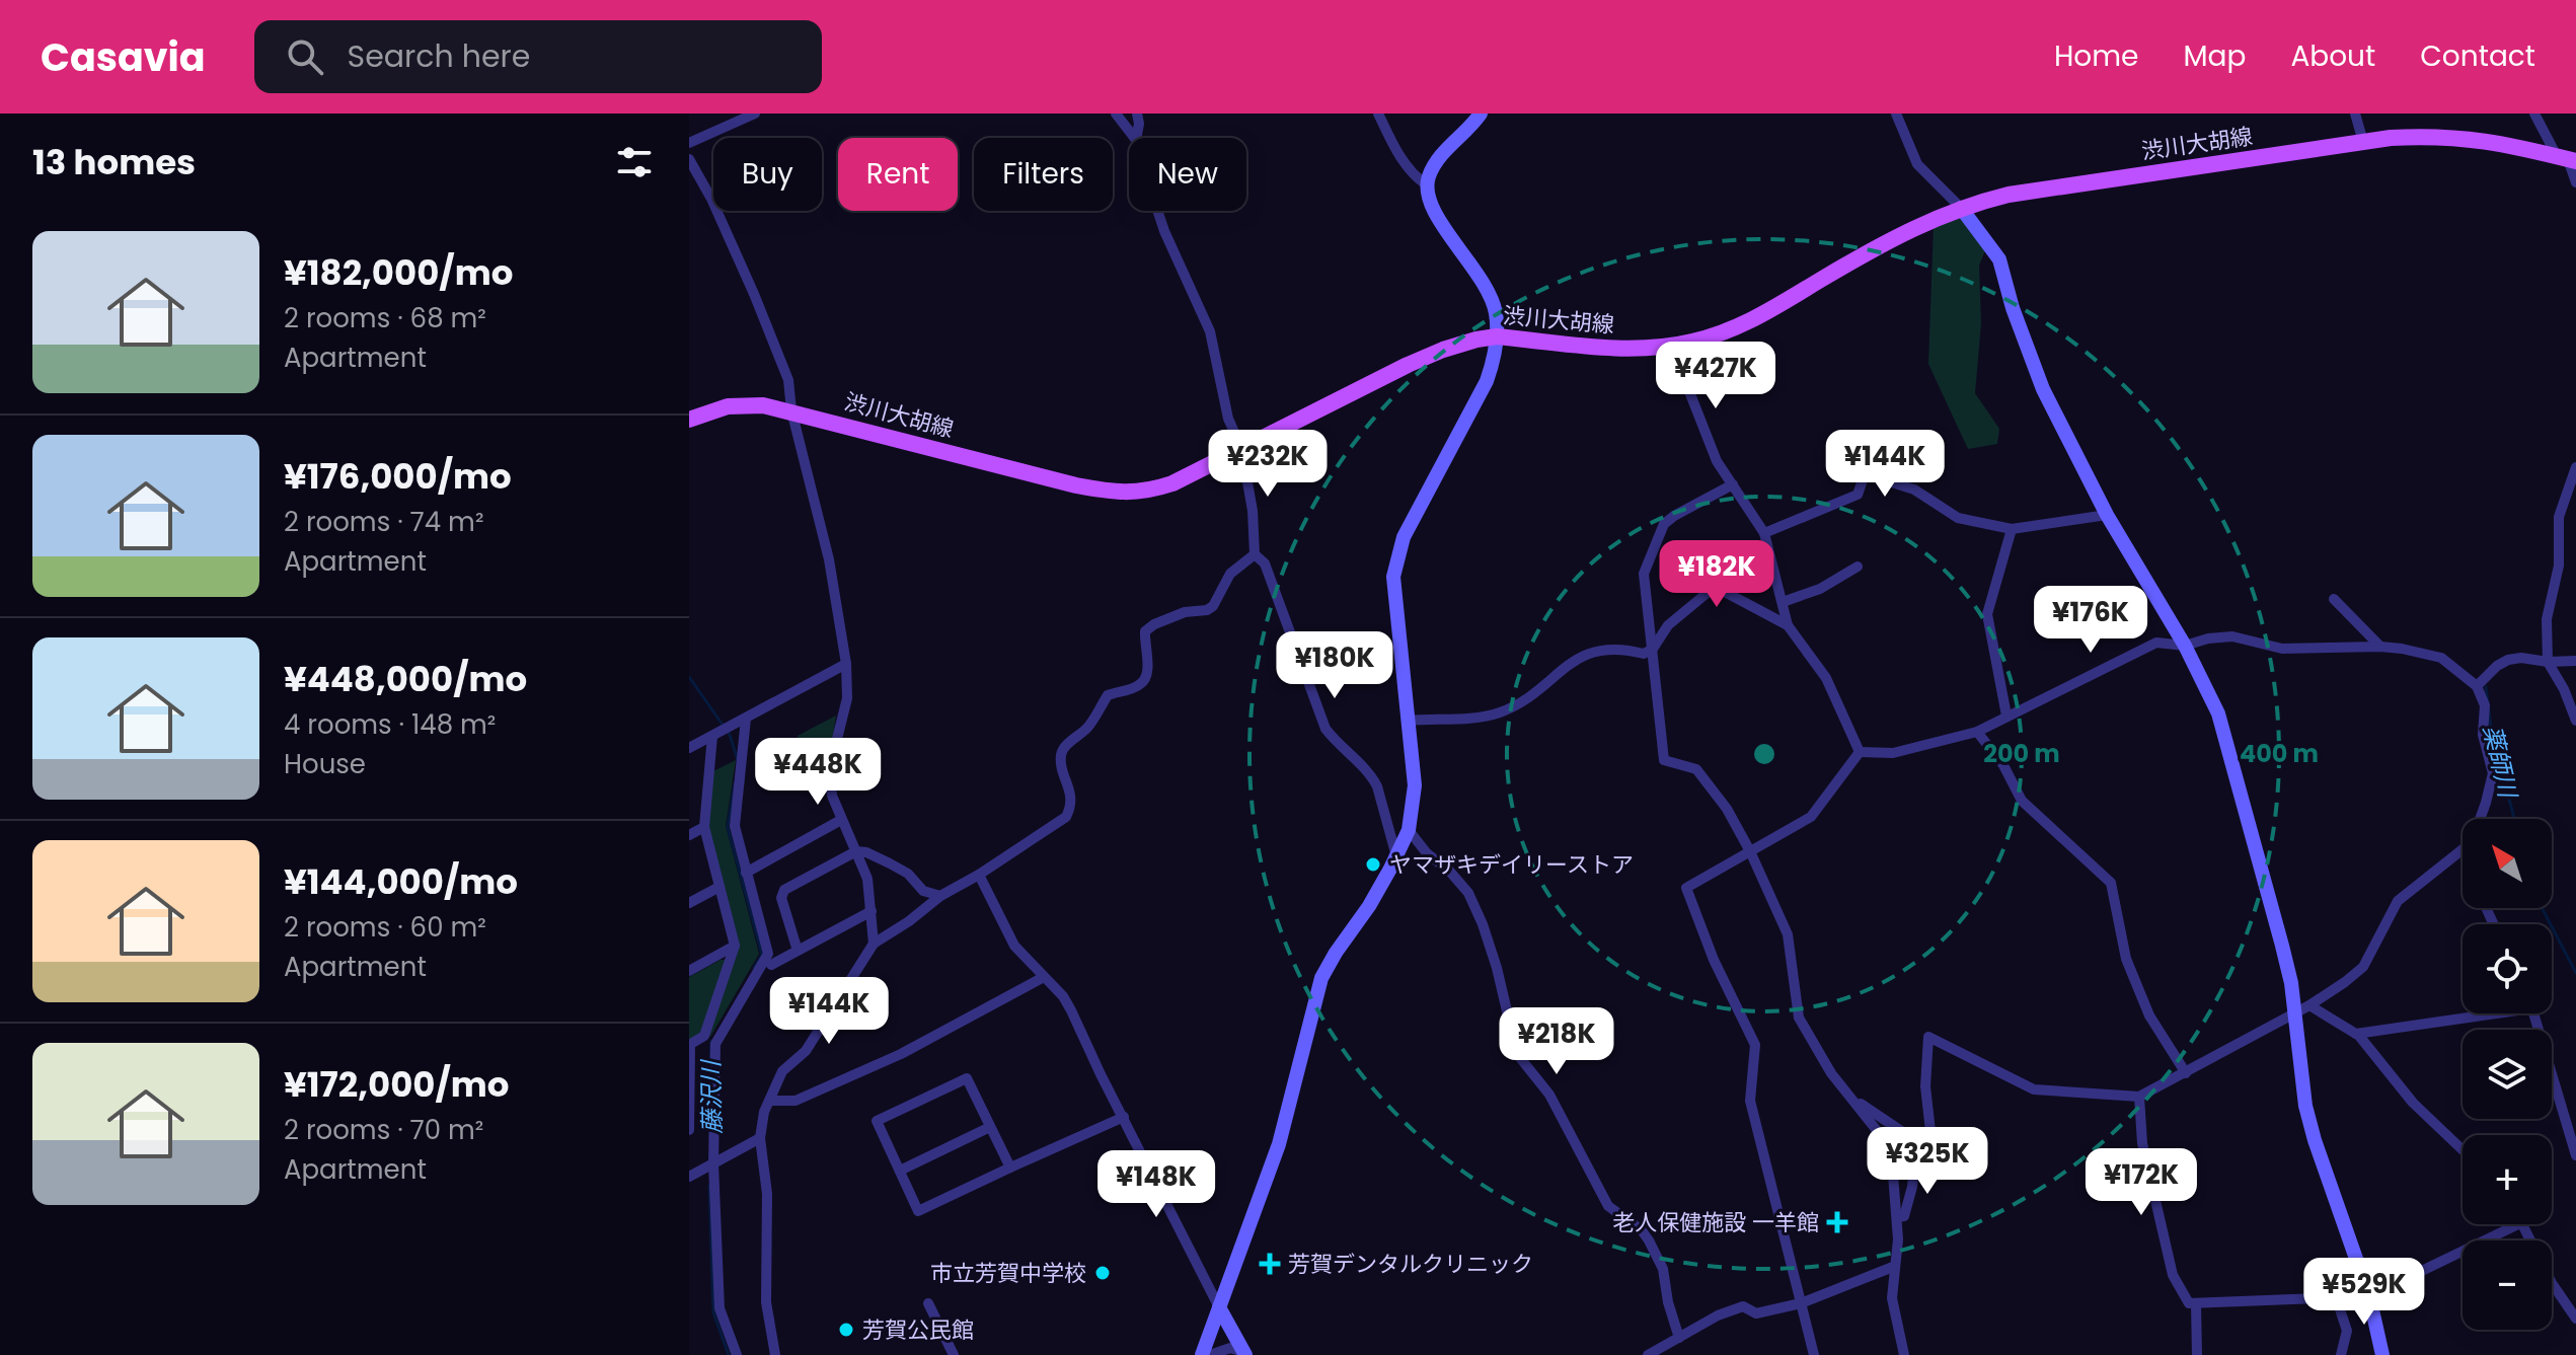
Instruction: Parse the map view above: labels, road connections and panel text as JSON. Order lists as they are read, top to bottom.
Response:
{
  "streets": {
    "main road": ["渋川大胡線"]
  },
  "water": ["薬師川", "藤沢川"],
  "places": {
    "other": ["ヤマザキデイリーストア", "市立芳賀中学校", "芳賀公民館"],
    "health": ["老人保健施設 一羊館", "芳賀デンタルクリニック"]
  },
  "north": "top left",
  "page": {
    "header": "Casavia",
    "search": "Search here",
    "nav": [
      "Home",
      "Map",
      "About",
      "Contact"
    ],
    "heading": "13 homes",
    "chip": [
      "Buy",
      "Rent",
      "Filters",
      "New"
    ],
    "list": [
      {
        "name": "¥182,000/mo",
        "note": "2 rooms · 68 m² · Apartment"
      },
      {
        "name": "¥176,000/mo",
        "note": "2 rooms · 74 m² · Apartment"
      },
      {
        "name": "¥448,000/mo",
        "note": "4 rooms · 148 m² · House"
      },
      {
        "name": "¥144,000/mo",
        "note": "2 rooms · 60 m² · Apartment"
      },
      {
        "name": "¥172,000/mo",
        "note": "2 rooms · 70 m² · Apartment"
      }
    ],
    "price": [
      "¥427K",
      "¥232K",
      "¥144K",
      "¥182K",
      "¥176K",
      "¥180K",
      "¥448K",
      "¥144K",
      "¥218K",
      "¥325K",
      "¥172K",
      "¥148K",
      "¥529K"
    ],
    "map_buttons": ["+", "−"]
  },
  "rings": ["200 m", "400 m"]
}
